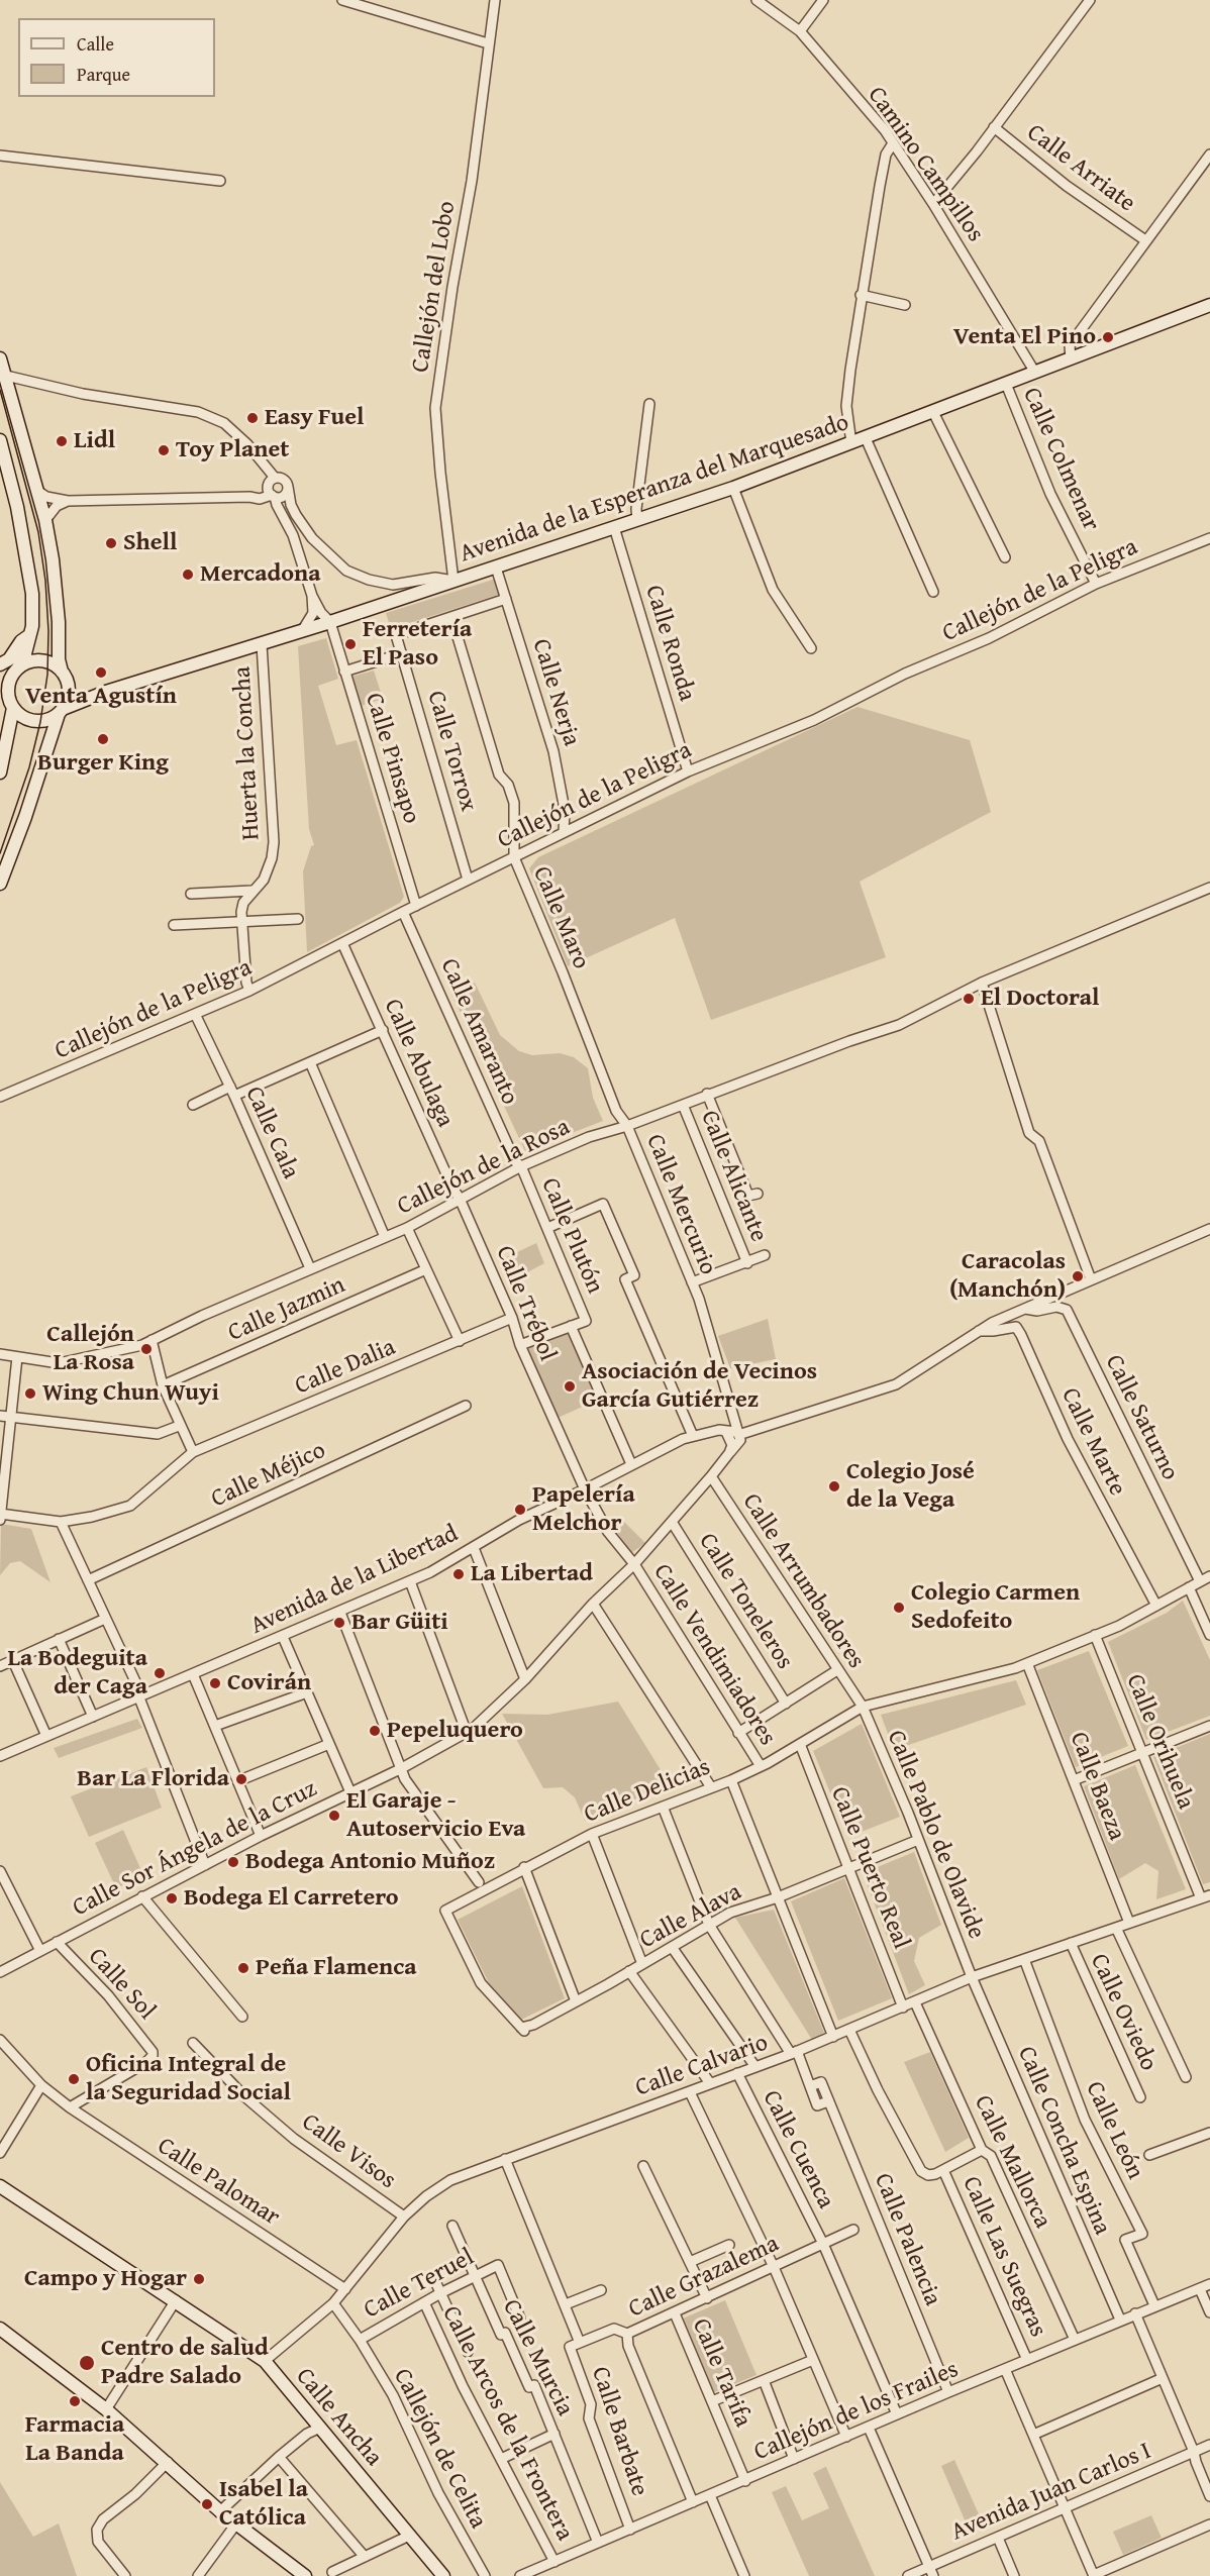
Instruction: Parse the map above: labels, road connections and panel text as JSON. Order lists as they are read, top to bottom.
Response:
{
  "streets": {
    "street": [
      "Camino Campillos",
      "Calle Arriate",
      "Callejón del Lobo",
      "Calle Colmenar",
      "Avenida de la Esperanza del Marquesado",
      "Callejón de la Peligra",
      "Calle Ronda",
      "Calle Nerja",
      "Calle Torrox",
      "Huerta la Concha",
      "Calle Pinsapo",
      "Calle Maro",
      "Calle Amaranto",
      "Calle Abulaga",
      "Calle Cala",
      "Callejón de la Rosa",
      "Calle Alicante",
      "Calle Mercurio",
      "Calle Plutón",
      "Calle Trébol",
      "Calle Jazmin",
      "Calle Dalia",
      "Calle Saturno",
      "Calle Marte",
      "Calle Méjico",
      "Avenida de la Libertad",
      "Calle Arrumbadores",
      "Calle Toneleros",
      "Calle Vendimiadores",
      "Calle Orihuela",
      "Calle Baeza",
      "Calle Delicias",
      "Calle Pablo de Olavide",
      "Calle Sor Ángela de la Cruz",
      "Calle Puerto Real",
      "Calle Alava",
      "Calle Sol",
      "Calle Oviedo",
      "Calle Calvario",
      "Calle León",
      "Calle Concha Espina",
      "Calle Cuenca",
      "Calle Visos",
      "Calle Mallorca",
      "Calle Palomar",
      "Calle Palencia",
      "Calle Las Suegras",
      "Calle Grazalema",
      "Calle Teruel",
      "Calle Murcia",
      "Calle Tarifa",
      "Callejón de los Frailes",
      "Calle Ancha",
      "Calle Arcos de la Frontera",
      "Calle Barbate",
      "Callejón de Celita",
      "Avenida Juan Carlos I"
    ]
  },
  "crossings": [
    ["Camino Campillos", "Avenida de la Esperanza del Marquesado"],
    ["Callejón del Lobo", "Avenida de la Esperanza del Marquesado"],
    ["Calle Colmenar", "Avenida de la Esperanza del Marquesado"],
    ["Calle Colmenar", "Callejón de la Peligra"],
    ["Avenida de la Esperanza del Marquesado", "Calle Ronda"],
    ["Avenida de la Esperanza del Marquesado", "Calle Nerja"],
    ["Avenida de la Esperanza del Marquesado", "Huerta la Concha"],
    ["Avenida de la Esperanza del Marquesado", "Calle Pinsapo"],
    ["Callejón de la Peligra", "Calle Ronda"],
    ["Callejón de la Peligra", "Calle Nerja"],
    ["Callejón de la Peligra", "Calle Torrox"],
    ["Callejón de la Peligra", "Calle Pinsapo"],
    ["Callejón de la Peligra", "Calle Maro"],
    ["Callejón de la Peligra", "Calle Amaranto"],
    ["Callejón de la Peligra", "Calle Abulaga"],
    ["Callejón de la Peligra", "Calle Cala"],
    ["Calle Torrox", "Calle Maro"],
    ["Calle Maro", "Callejón de la Rosa"],
    ["Calle Maro", "Calle Mercurio"],
    ["Calle Amaranto", "Callejón de la Rosa"],
    ["Calle Amaranto", "Calle Plutón"],
    ["Calle Abulaga", "Callejón de la Rosa"],
    ["Calle Abulaga", "Calle Trébol"],
    ["Calle Cala", "Callejón de la Rosa"],
    ["Callejón de la Rosa", "Calle Alicante"],
    ["Callejón de la Rosa", "Calle Mercurio"],
    ["Callejón de la Rosa", "Calle Plutón"],
    ["Callejón de la Rosa", "Calle Trébol"],
    ["Calle Mercurio", "Calle Sor Ángela de la Cruz"],
    ["Calle Plutón", "Avenida de la Libertad"],
    ["Calle Trébol", "Calle Dalia"],
    ["Calle Trébol", "Avenida de la Libertad"],
    ["Calle Trébol", "Calle Vendimiadores"],
    ["Calle Trébol", "Calle Sor Ángela de la Cruz"],
    ["Calle Saturno", "Calle Delicias"],
    ["Calle Marte", "Calle Delicias"],
    ["Calle Arrumbadores", "Calle Delicias"],
    ["Calle Arrumbadores", "Calle Pablo de Olavide"],
    ["Calle Arrumbadores", "Calle Sor Ángela de la Cruz"],
    ["Calle Toneleros", "Calle Sor Ángela de la Cruz"],
    ["Calle Vendimiadores", "Calle Delicias"],
    ["Calle Vendimiadores", "Calle Sor Ángela de la Cruz"],
    ["Calle Orihuela", "Calle Delicias"],
    ["Calle Orihuela", "Calle Calvario"],
    ["Calle Baeza", "Calle Delicias"],
    ["Calle Baeza", "Calle Calvario"],
    ["Calle Delicias", "Calle Pablo de Olavide"],
    ["Calle Delicias", "Calle Puerto Real"],
    ["Calle Delicias", "Calle Alava"],
    ["Calle Delicias", "Calle Palencia"],
    ["Calle Pablo de Olavide", "Calle Alava"],
    ["Calle Pablo de Olavide", "Calle Calvario"],
    ["Calle Pablo de Olavide", "Calle Concha Espina"],
    ["Calle Sor Ángela de la Cruz", "Calle Sol"],
    ["Calle Puerto Real", "Calle Alava"],
    ["Calle Puerto Real", "Calle Calvario"],
    ["Calle Alava", "Calle Palencia"],
    ["Calle Sol", "Calle Palomar"],
    ["Calle Oviedo", "Calle Calvario"],
    ["Calle Calvario", "Calle León"],
    ["Calle Calvario", "Calle Concha Espina"],
    ["Calle Calvario", "Calle Cuenca"],
    ["Calle Calvario", "Calle Visos"],
    ["Calle Calvario", "Calle Mallorca"],
    ["Calle Calvario", "Calle Palomar"],
    ["Calle Calvario", "Calle Palencia"],
    ["Calle Calvario", "Calle Ancha"],
    ["Calle Calvario", "Callejón de Celita"],
    ["Calle León", "Callejón de los Frailes"],
    ["Calle Concha Espina", "Callejón de los Frailes"],
    ["Calle Cuenca", "Calle Grazalema"],
    ["Calle Cuenca", "Callejón de los Frailes"],
    ["Calle Mallorca", "Callejón de los Frailes"],
    ["Calle Palencia", "Callejón de los Frailes"],
    ["Calle Las Suegras", "Callejón de los Frailes"],
    ["Calle Grazalema", "Calle Tarifa"],
    ["Calle Grazalema", "Calle Barbate"],
    ["Calle Teruel", "Calle Murcia"],
    ["Calle Teruel", "Calle Arcos de la Frontera"],
    ["Calle Teruel", "Callejón de Celita"],
    ["Calle Murcia", "Callejón de los Frailes"],
    ["Calle Tarifa", "Callejón de los Frailes"],
    ["Callejón de los Frailes", "Calle Arcos de la Frontera"],
    ["Callejón de los Frailes", "Calle Barbate"]
  ],
  "places": [
    "Venta El Pino",
    "Easy Fuel",
    "Lidl",
    "Toy Planet",
    "Shell",
    "Mercadona",
    "Ferretería El Paso",
    "Venta Agustín",
    "Burger King",
    "El Doctoral",
    "Caracolas (Manchón)",
    "Callejón La Rosa",
    "Asociación de Vecinos García Gutiérrez",
    "Wing Chun Wuyi",
    "Colegio José de la Vega",
    "Papelería Melchor",
    "La Libertad",
    "Colegio Carmen Sedofeito",
    "Bar Güiti",
    "La Bodeguita der Caga",
    "Covirán",
    "Pepeluquero",
    "Bar La Florida",
    "El Garaje - Autoservicio Eva",
    "Bodega Antonio Muñoz",
    "Bodega El Carretero",
    "Peña Flamenca",
    "Oficina Integral de la Seguridad Social",
    "Campo y Hogar",
    "Centro de salud Padre Salado",
    "Farmacia La Banda",
    "Isabel la Católica"
  ],
  "legend": ["Calle", "Parque"]
}
